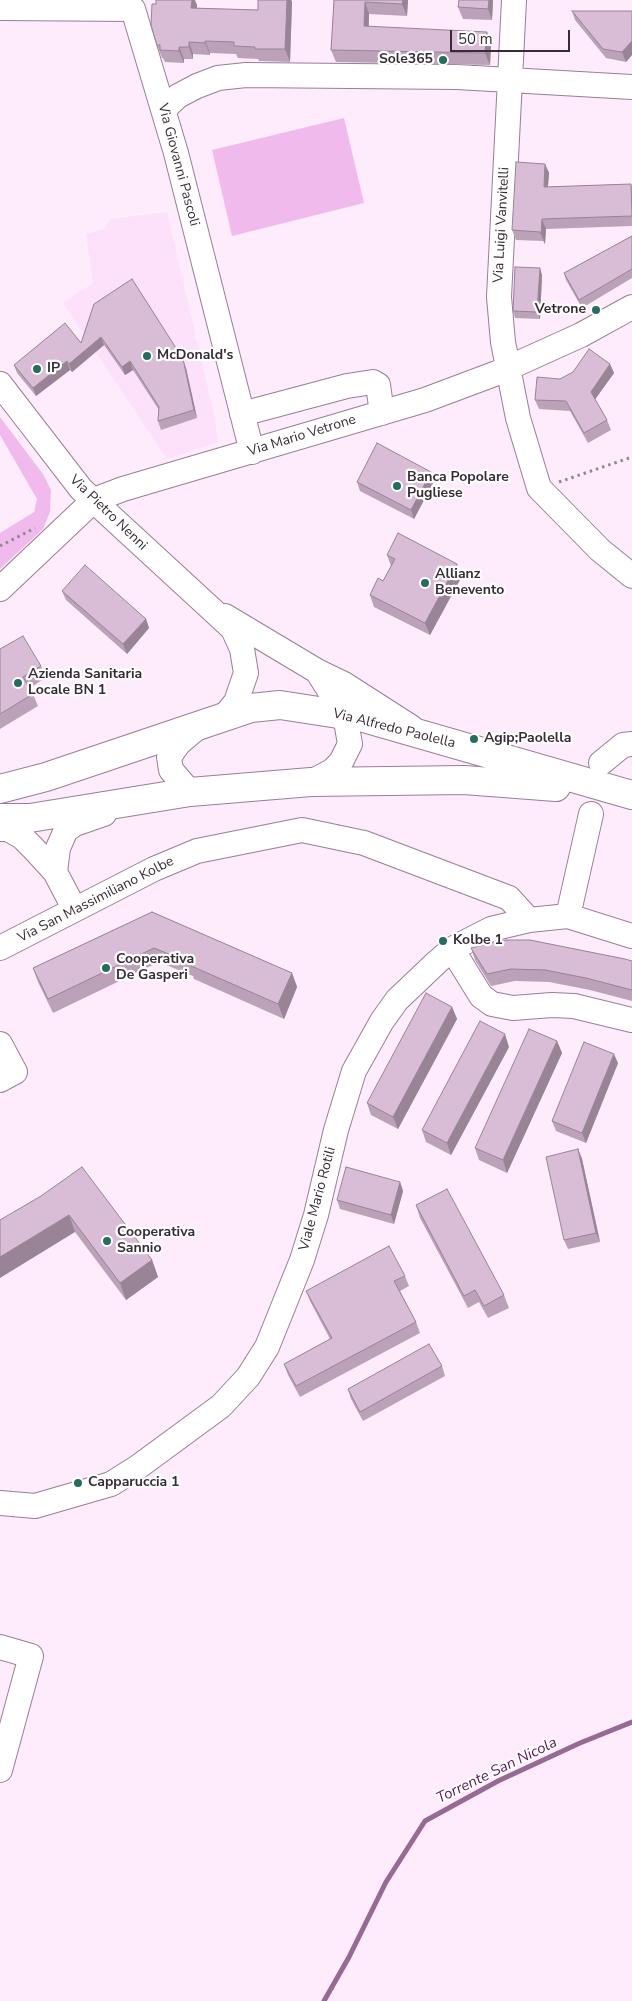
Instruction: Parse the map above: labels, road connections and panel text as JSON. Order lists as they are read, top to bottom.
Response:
{
  "streets": {
    "main road": ["Via Alfredo Paolella"],
    "street": [
      "Via Giovanni Pascoli",
      "Via Luigi Vanvitelli",
      "Via Mario Vetrone",
      "Via Pietro Nenni",
      "Via San Massimiliano Kolbe",
      "Viale Mario Rotili"
    ]
  },
  "crossings": [
    ["Via Giovanni Pascoli", "Via Mario Vetrone"],
    ["Via Luigi Vanvitelli", "Via Mario Vetrone"],
    ["Via Mario Vetrone", "Via Pietro Nenni"],
    ["Via Pietro Nenni", "Via Alfredo Paolella"],
    ["Via San Massimiliano Kolbe", "Viale Mario Rotili"]
  ],
  "water": ["Torrente San Nicola"],
  "places": [
    "Sole365",
    "Vetrone",
    "McDonald's",
    "IP",
    "Banca Popolare Pugliese",
    "Allianz Benevento",
    "Azienda Sanitaria Locale BN 1",
    "Agip;Paolella",
    "Kolbe 1",
    "Cooperativa De Gasperi",
    "Cooperativa Sannio",
    "Capparuccia 1"
  ],
  "scale_bar": "50 m"
}
